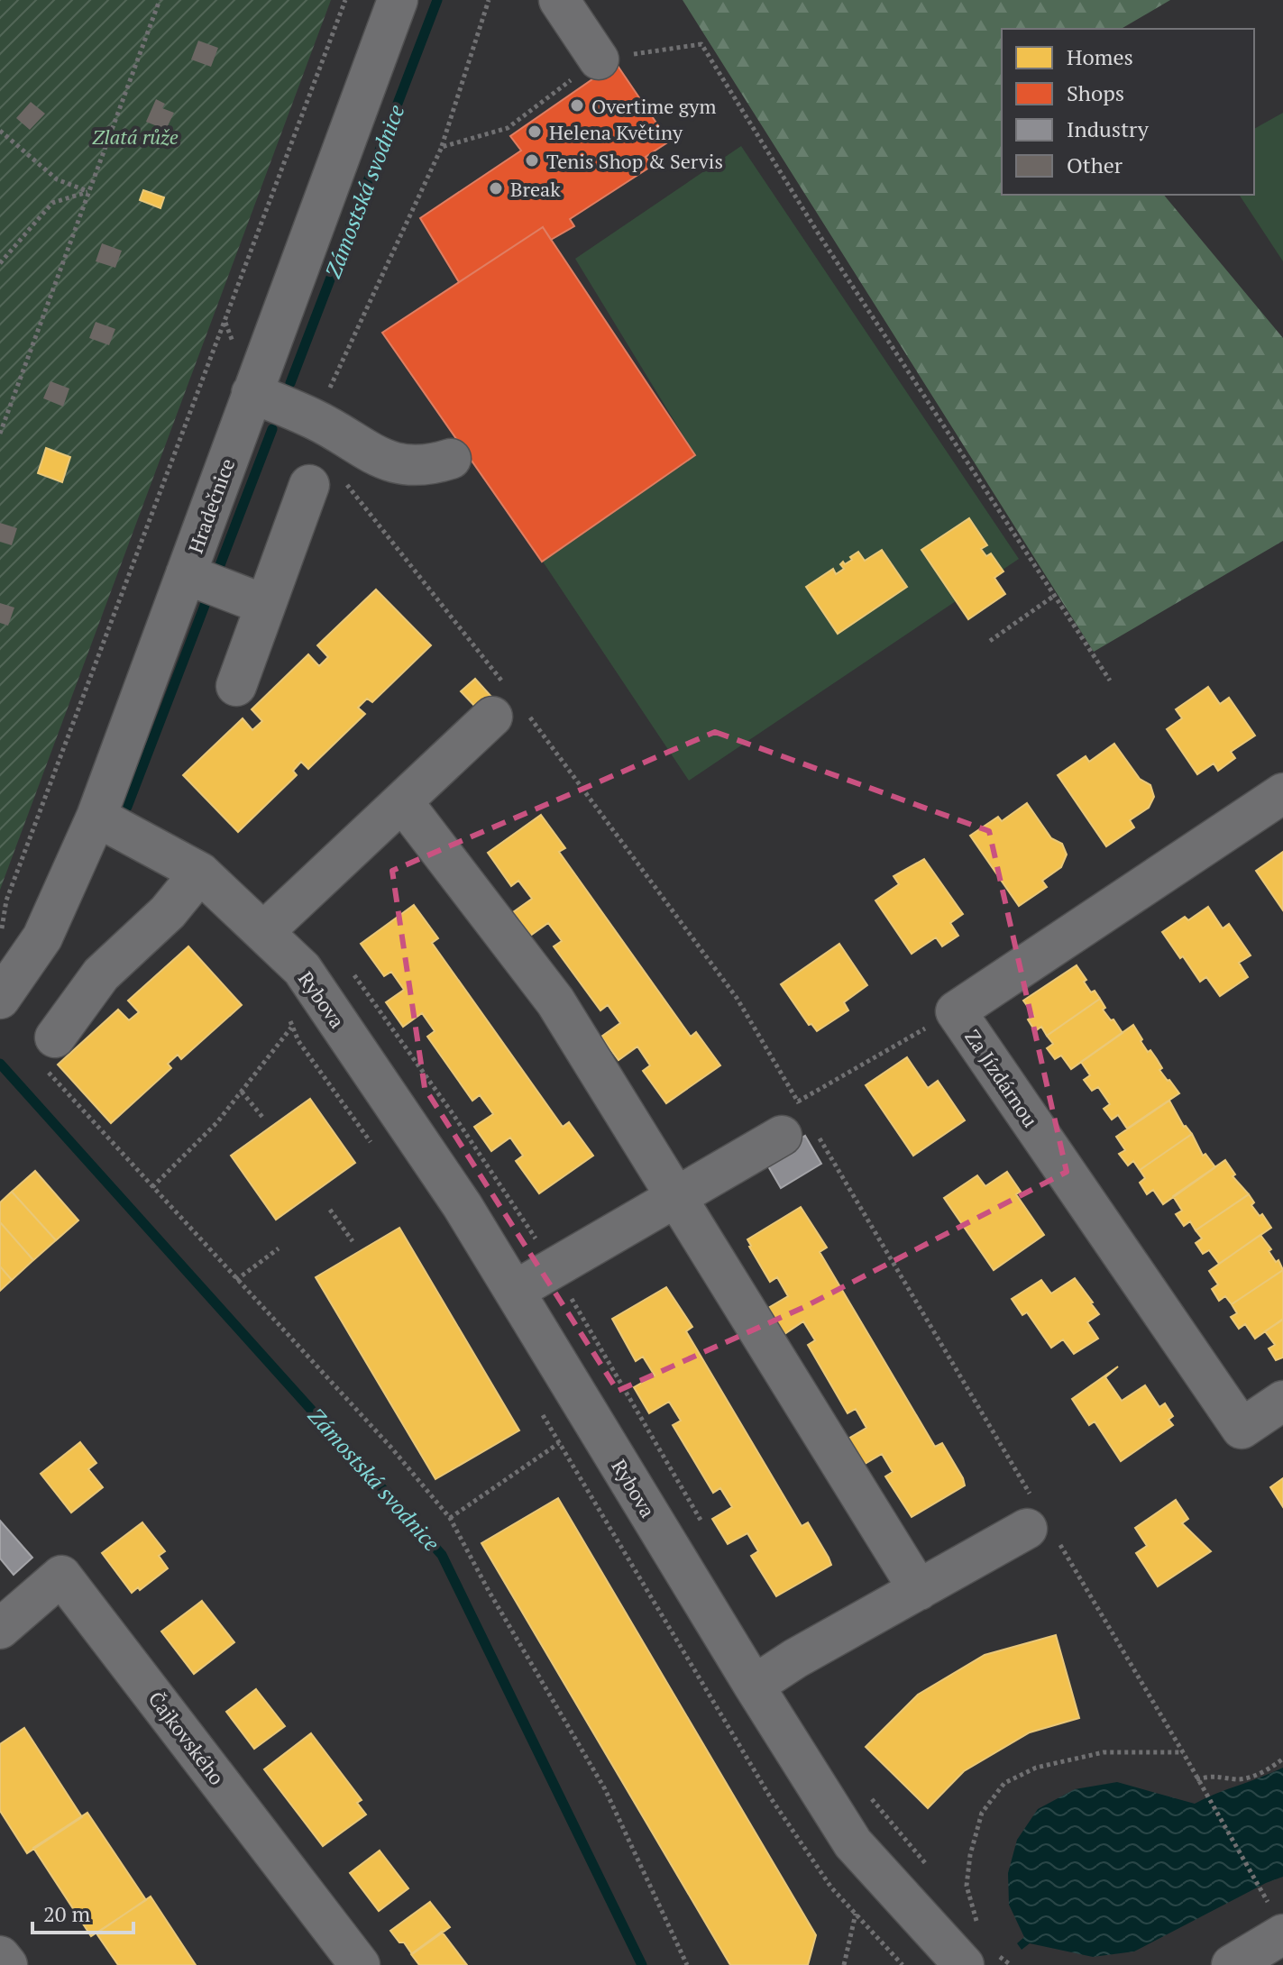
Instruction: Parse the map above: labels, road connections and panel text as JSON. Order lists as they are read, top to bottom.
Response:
{
  "streets": {
    "street": [
      "Hradečnice",
      "Rybova",
      "Za Jízdárnou",
      "Čajkovského"
    ]
  },
  "crossings": [
    ["Hradečnice", "Rybova"]
  ],
  "water": ["Zámostská svodnice"],
  "parks": ["Zlatá růže"],
  "places": [
    "Overtime gym",
    "Helena Květiny",
    "Tenis Shop & Servis",
    "Break"
  ],
  "legend": [
    "Homes",
    "Shops",
    "Industry",
    "Other"
  ],
  "scale_bar": "20 m"
}
